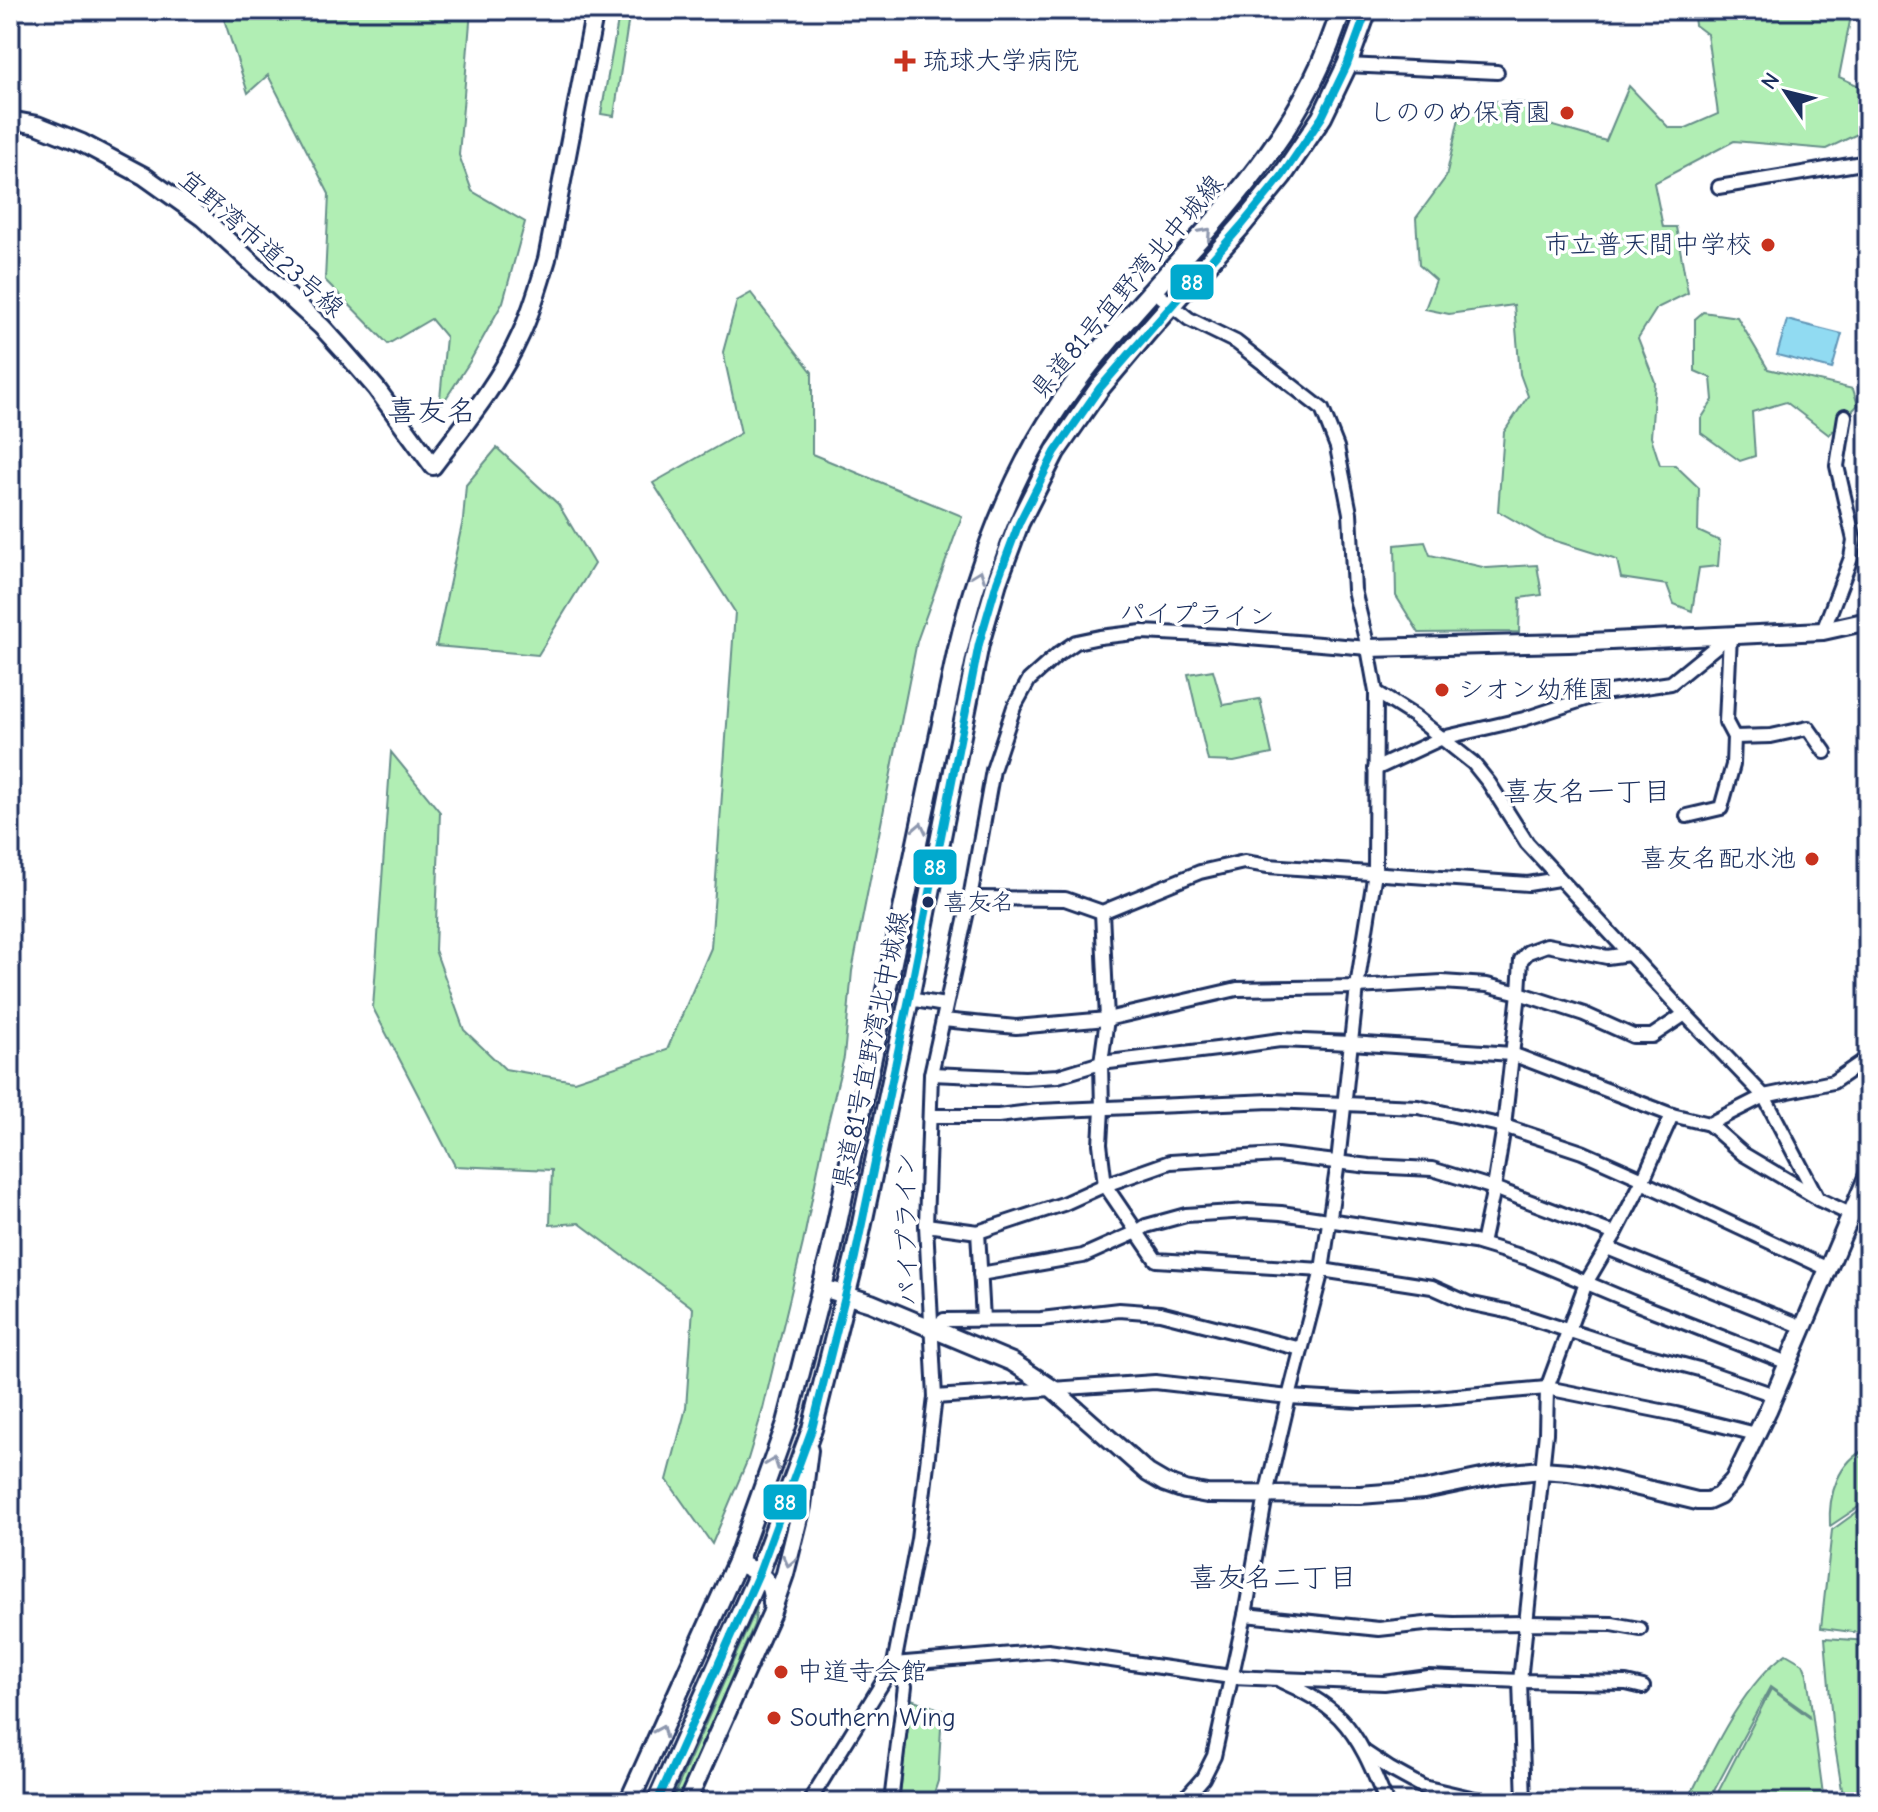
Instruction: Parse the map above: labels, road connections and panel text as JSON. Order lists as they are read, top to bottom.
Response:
{
  "streets": {
    "main road": ["県道81号宜野湾北中城線"],
    "street": ["宜野湾市道23号線", "パイプライン"]
  },
  "districts": ["喜友名", "喜友名一丁目", "喜友名二丁目"],
  "places": {
    "health": ["琉球大学病院"],
    "other": [
      "しののめ保育園",
      "市立普天間中学校",
      "シオン幼稚園",
      "喜友名配水池",
      "喜友名",
      "中道寺会館",
      "Southern Wing"
    ]
  },
  "lines": ["transit line 88"],
  "north": "top left"
}
